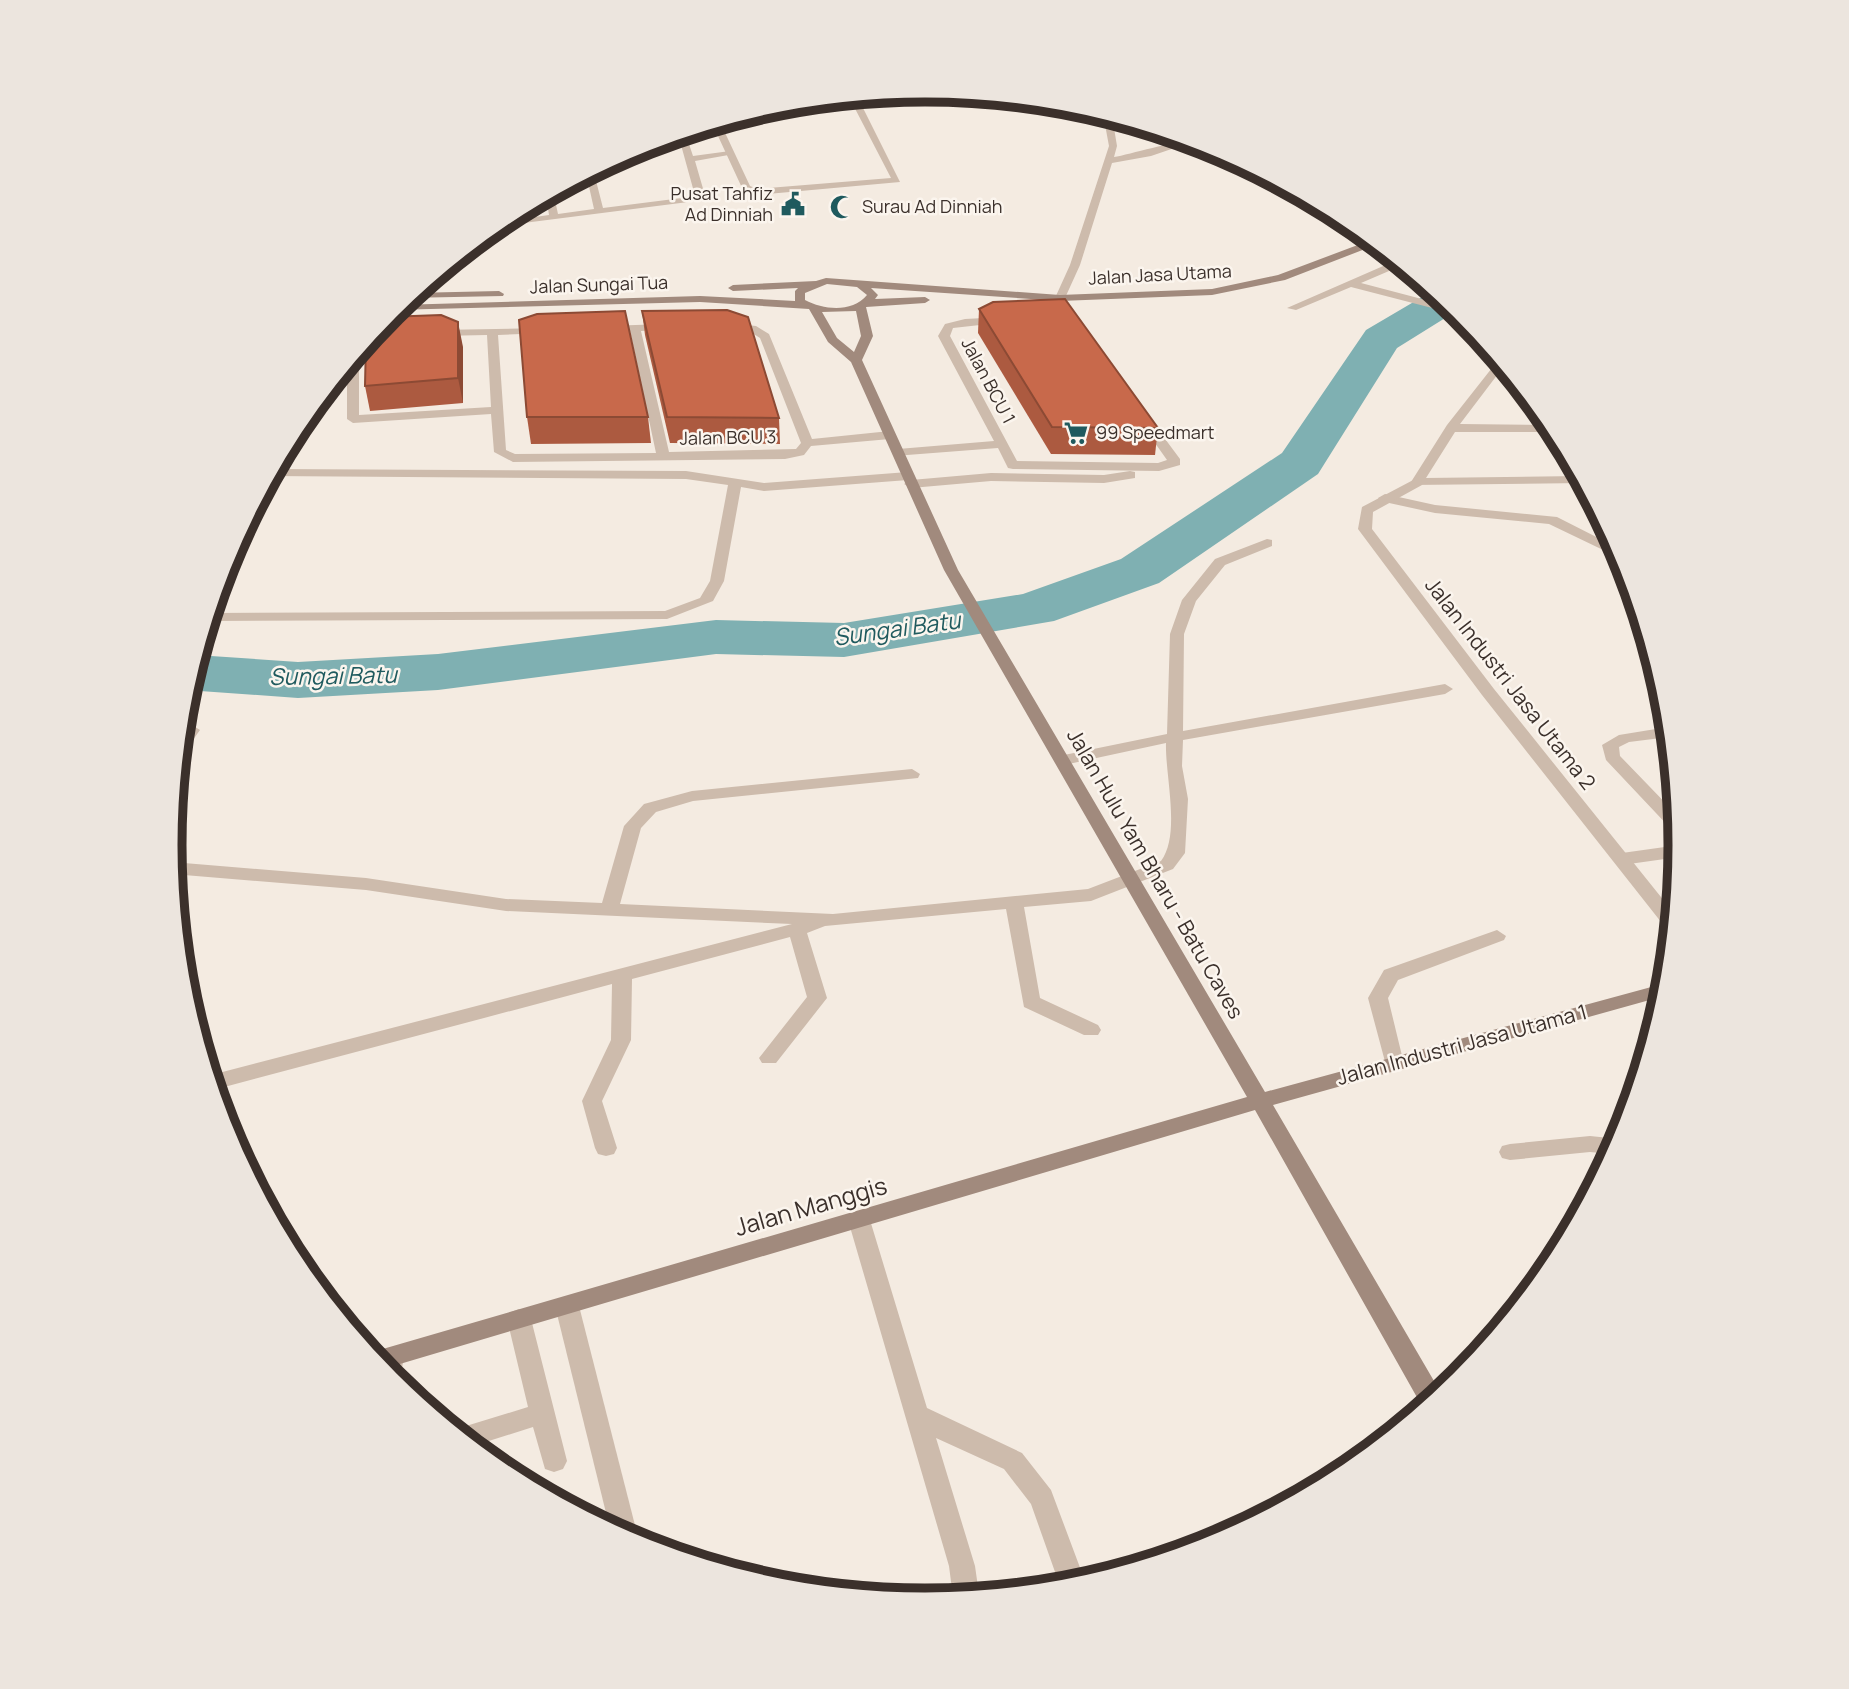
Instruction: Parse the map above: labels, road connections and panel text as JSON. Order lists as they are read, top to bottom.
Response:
{
  "streets": {
    "main road": [
      "Jalan Jasa Utama",
      "Jalan Sungai Tua",
      "Jalan Hulu Yam Bharu - Batu Caves",
      "Jalan Industri Jasa Utama 1",
      "Jalan Manggis"
    ],
    "street": ["Jalan BCU 1", "Jalan BCU 3", "Jalan Industri Jasa Utama 2"]
  },
  "crossings": [
    ["Jalan Jasa Utama", "Jalan Sungai Tua"],
    ["Jalan Sungai Tua", "Jalan Hulu Yam Bharu - Batu Caves"],
    ["Jalan Hulu Yam Bharu - Batu Caves", "Jalan Industri Jasa Utama 1"],
    ["Jalan Hulu Yam Bharu - Batu Caves", "Jalan Manggis"],
    ["Jalan Industri Jasa Utama 1", "Jalan Manggis"]
  ],
  "water": ["Sungai Batu"],
  "places": {
    "public building": ["Pusat Tahfiz Ad Dinniah"],
    "mosque": ["Surau Ad Dinniah"],
    "supermarket": ["99 Speedmart"]
  }
}
